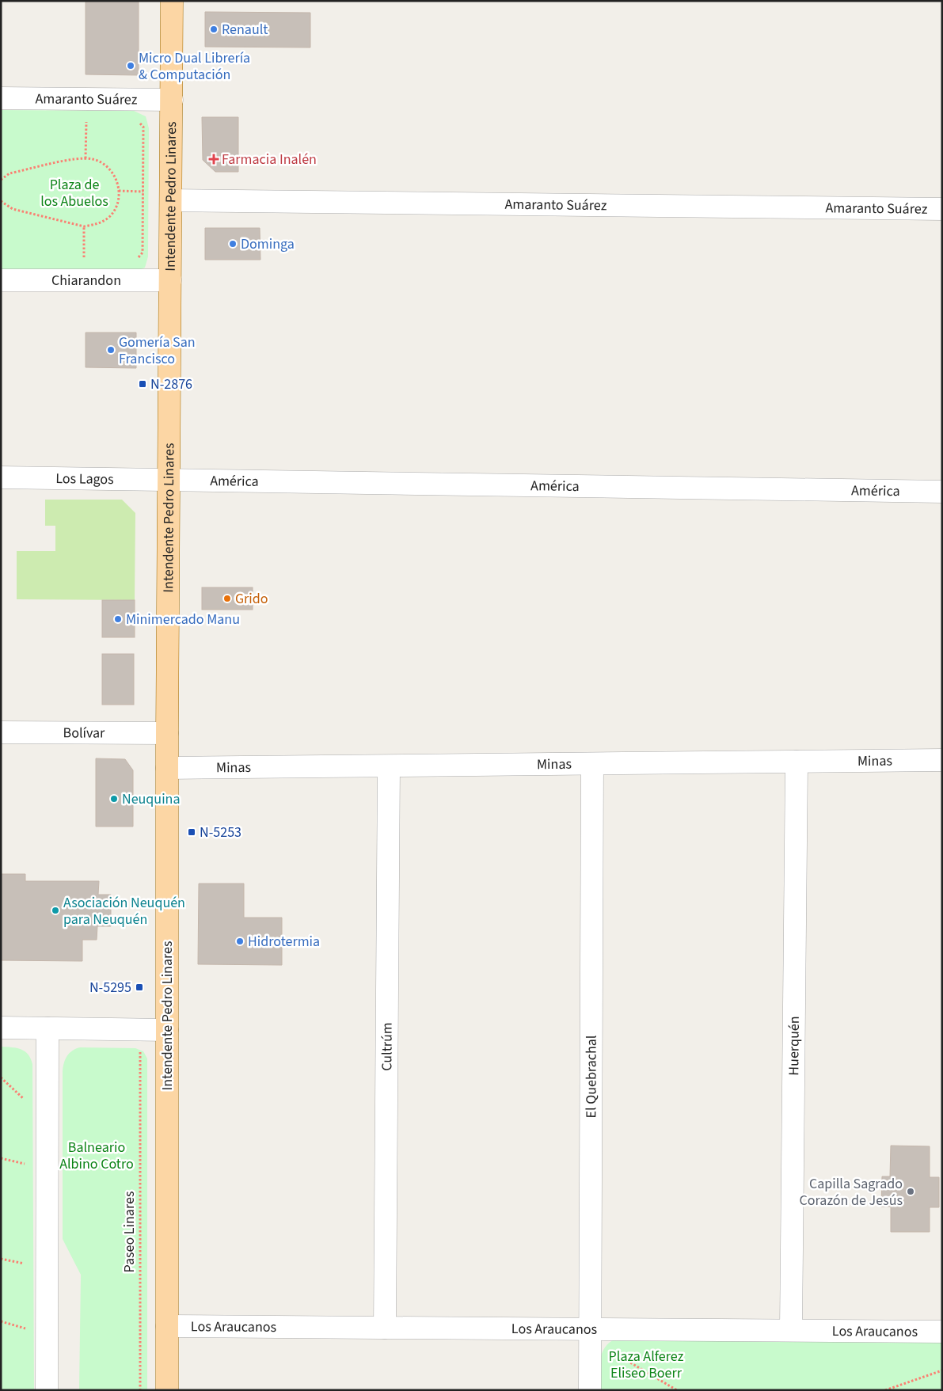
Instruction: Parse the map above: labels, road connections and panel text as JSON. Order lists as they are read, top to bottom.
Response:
{
  "streets": {
    "main road": ["Intendente Pedro Linares"],
    "street": [
      "Amaranto Suárez",
      "Chiarandon",
      "Los Lagos",
      "América",
      "Bolívar",
      "Minas",
      "Huerquén",
      "Cultrúm",
      "El Quebrachal",
      "Los Araucanos"
    ],
    "path": ["Paseo Linares"]
  },
  "crossings": [
    ["Amaranto Suárez", "Intendente Pedro Linares"],
    ["Intendente Pedro Linares", "Chiarandon"],
    ["Intendente Pedro Linares", "Los Lagos"],
    ["Intendente Pedro Linares", "América"],
    ["Intendente Pedro Linares", "Bolívar"],
    ["Intendente Pedro Linares", "Minas"],
    ["Intendente Pedro Linares", "Los Araucanos"],
    ["Los Lagos", "América"],
    ["Minas", "Huerquén"],
    ["Minas", "Cultrúm"],
    ["Minas", "El Quebrachal"],
    ["Huerquén", "Los Araucanos"],
    ["Cultrúm", "Los Araucanos"],
    ["El Quebrachal", "Los Araucanos"]
  ],
  "parks": ["Plaza de los Abuelos", "Balneario Albino Cotro", "Plaza Alferez Eliseo Boerr"],
  "places": {
    "other": [
      "Renault",
      "Micro Dual Librería & Computación",
      "Dominga",
      "Gomería San Francisco",
      "Grido",
      "Minimercado Manu",
      "Neuquina",
      "Asociación Neuquén para Neuquén",
      "Hidrotermia",
      "Capilla Sagrado Corazón de Jesús"
    ],
    "health": ["Farmacia Inalén"],
    "transit": ["N-2876", "N-5253", "N-5295"]
  }
}
